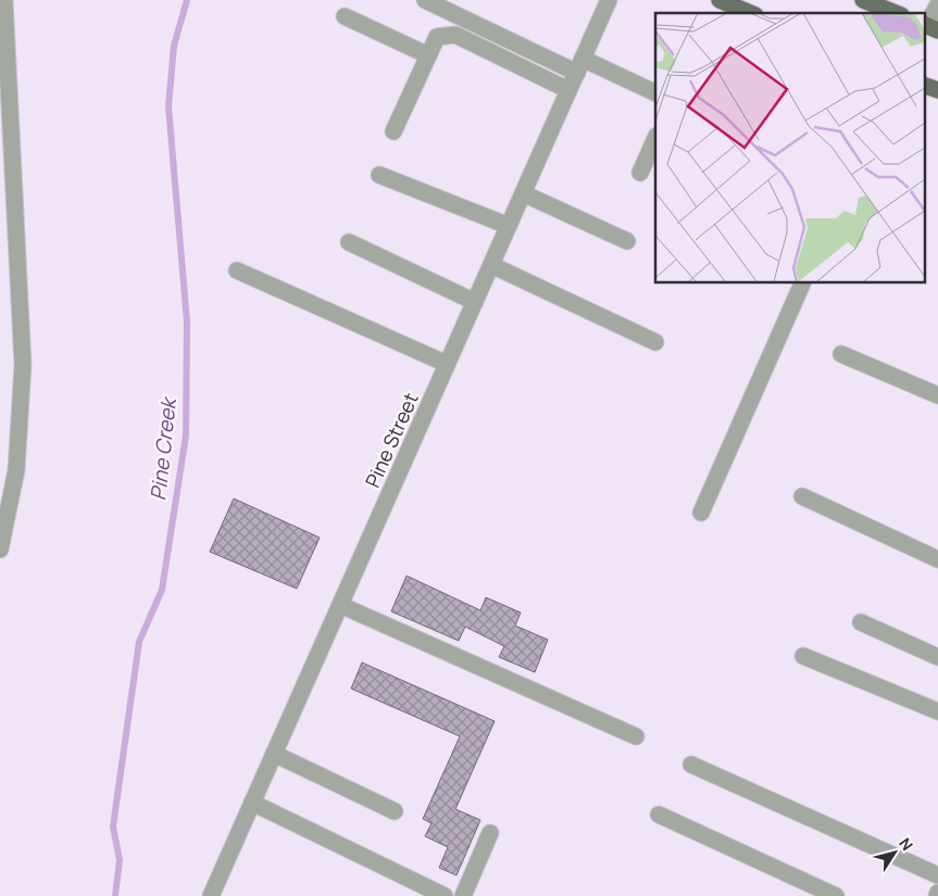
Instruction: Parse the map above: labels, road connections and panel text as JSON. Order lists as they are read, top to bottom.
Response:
{
  "streets": {
    "street": ["Pine Street"]
  },
  "water": ["Pine Creek"],
  "north": "top right"
}
